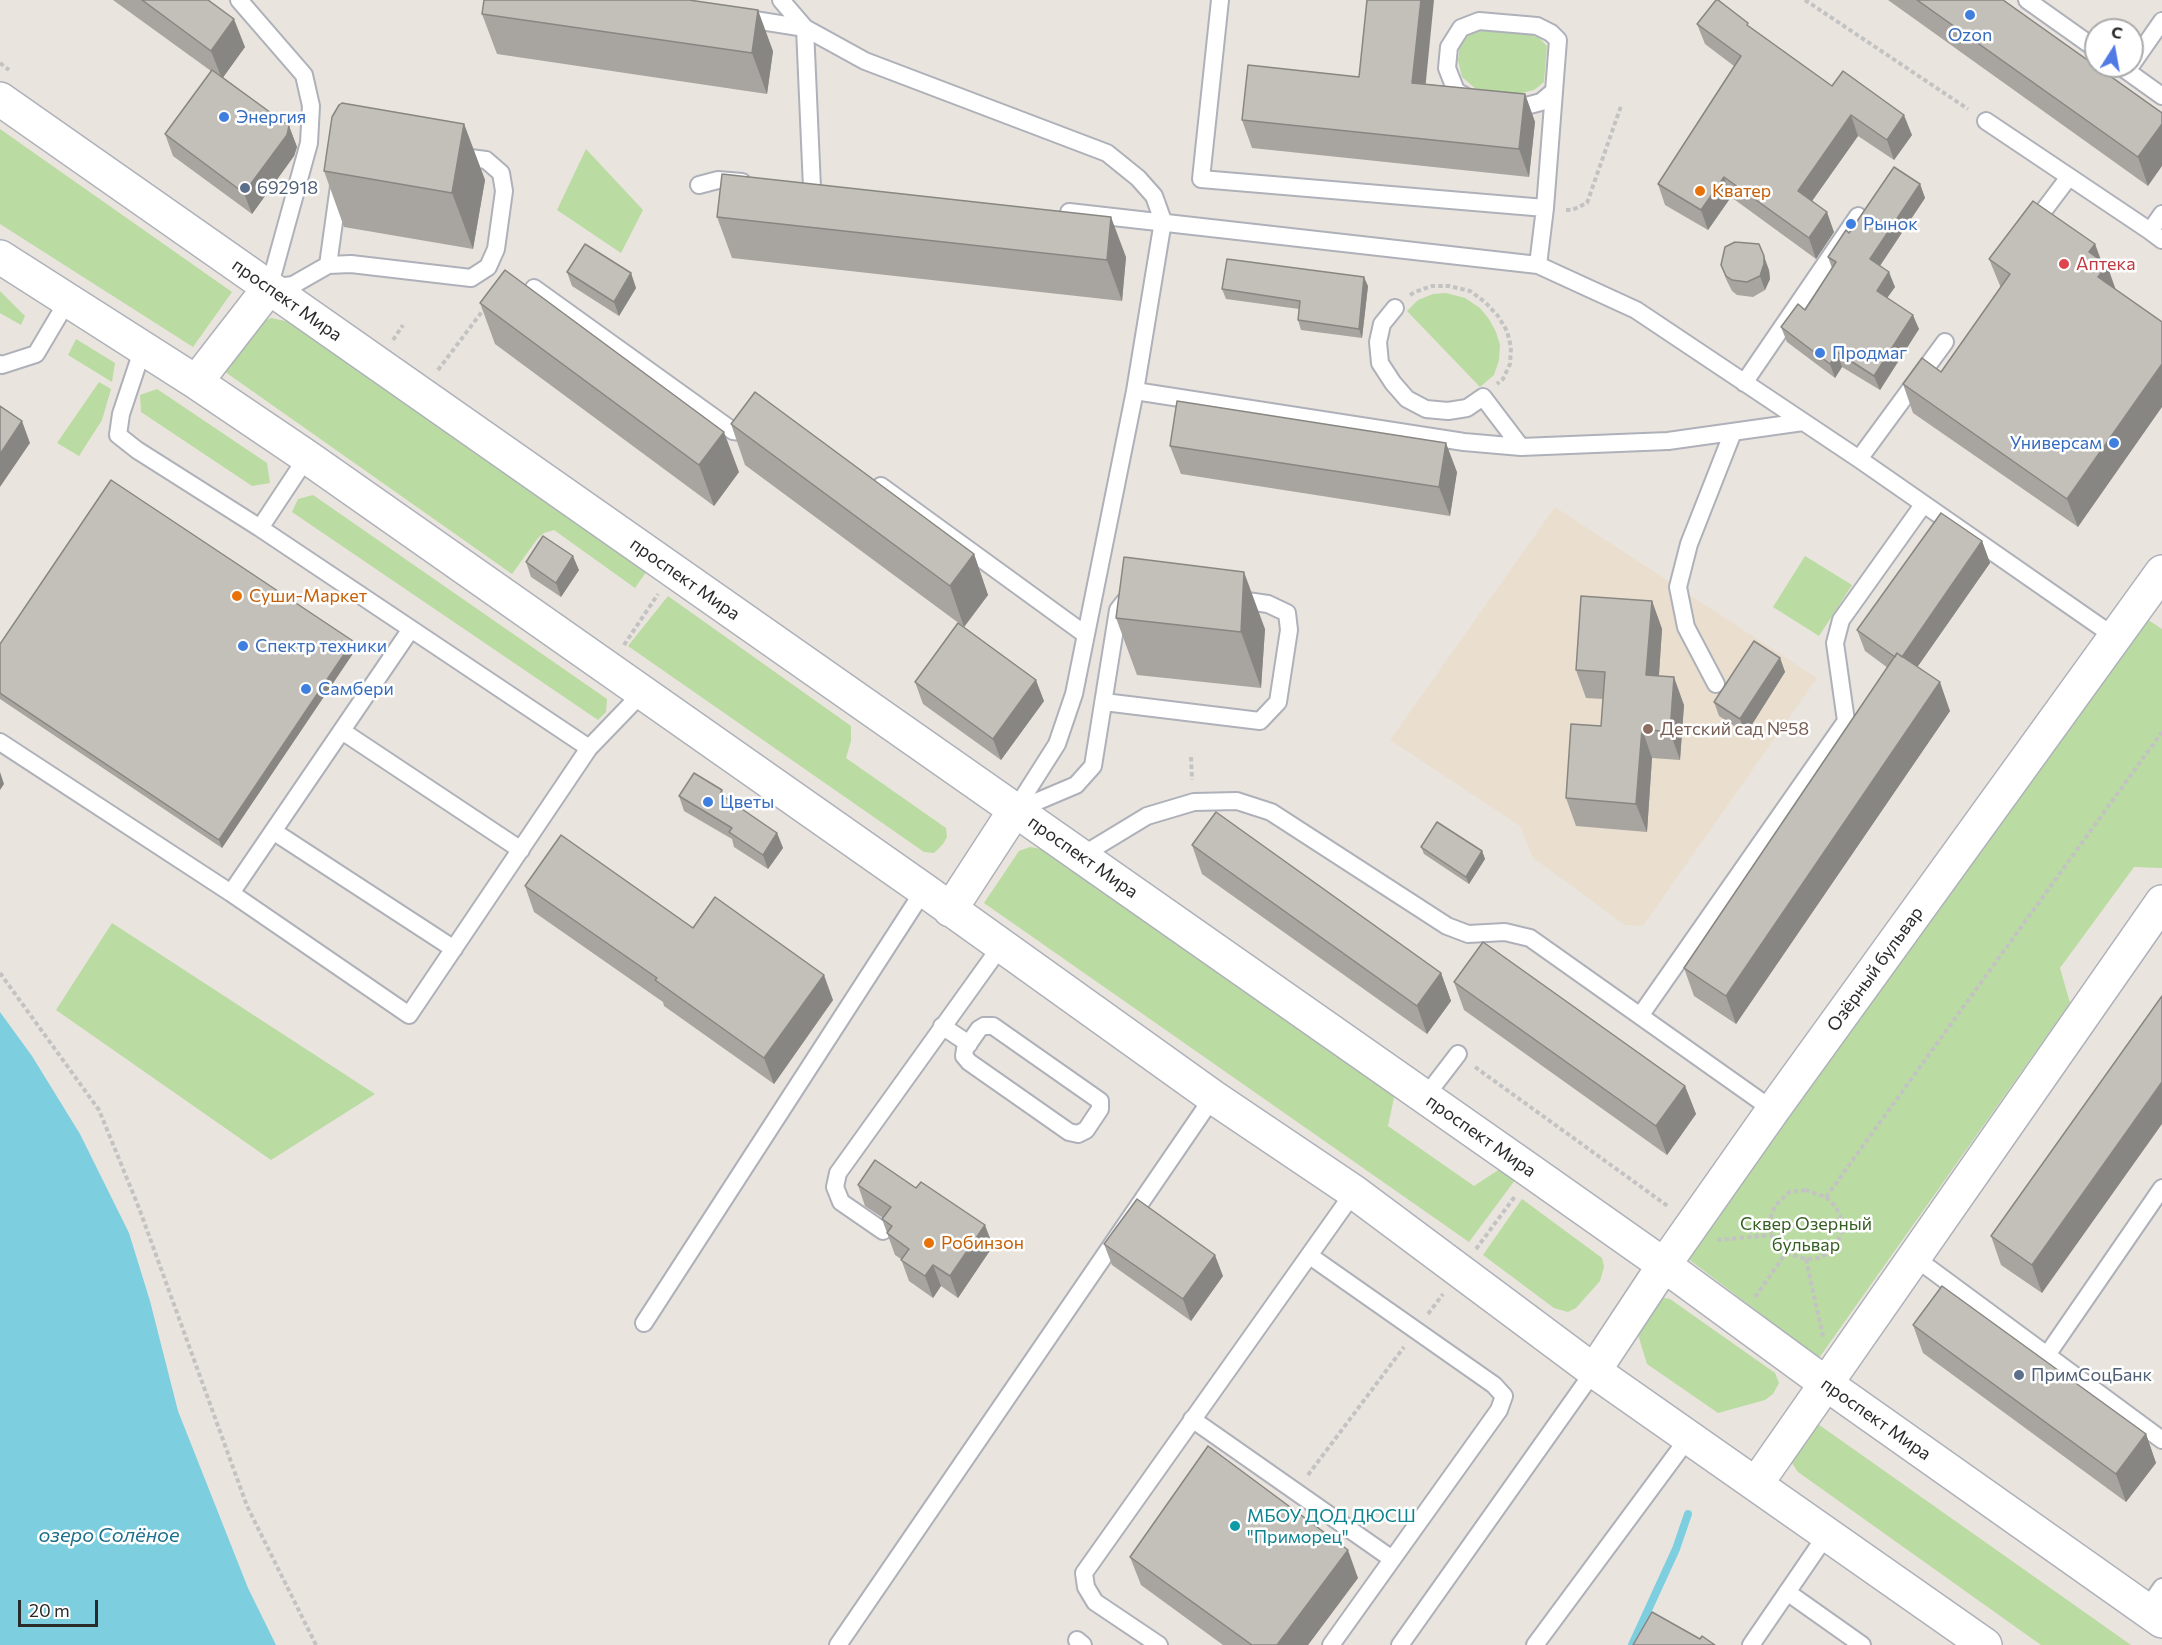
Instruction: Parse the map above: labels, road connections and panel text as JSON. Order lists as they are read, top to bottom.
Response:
{
  "streets": {
    "street": ["проспект Мира", "Озёрный бульвар"]
  },
  "crossings": [
    ["проспект Мира", "Озёрный бульвар"]
  ],
  "water": ["озеро Солёное"],
  "parks": ["Сквер Озерный бульвар"],
  "places": [
    "Ozon",
    "Энергия",
    "692918",
    "Кватер",
    "Рынок",
    "Аптека",
    "Продмаг",
    "Универсам",
    "Суши-Маркет",
    "Спектр техники",
    "Самбери",
    "Детский сад №58",
    "Цветы",
    "Робинзон",
    "ПримСоцБанк",
    "МБОУ ДОД ДЮСШ \"Приморец\""
  ],
  "scale_bar": "20 m",
  "north": "top"
}
